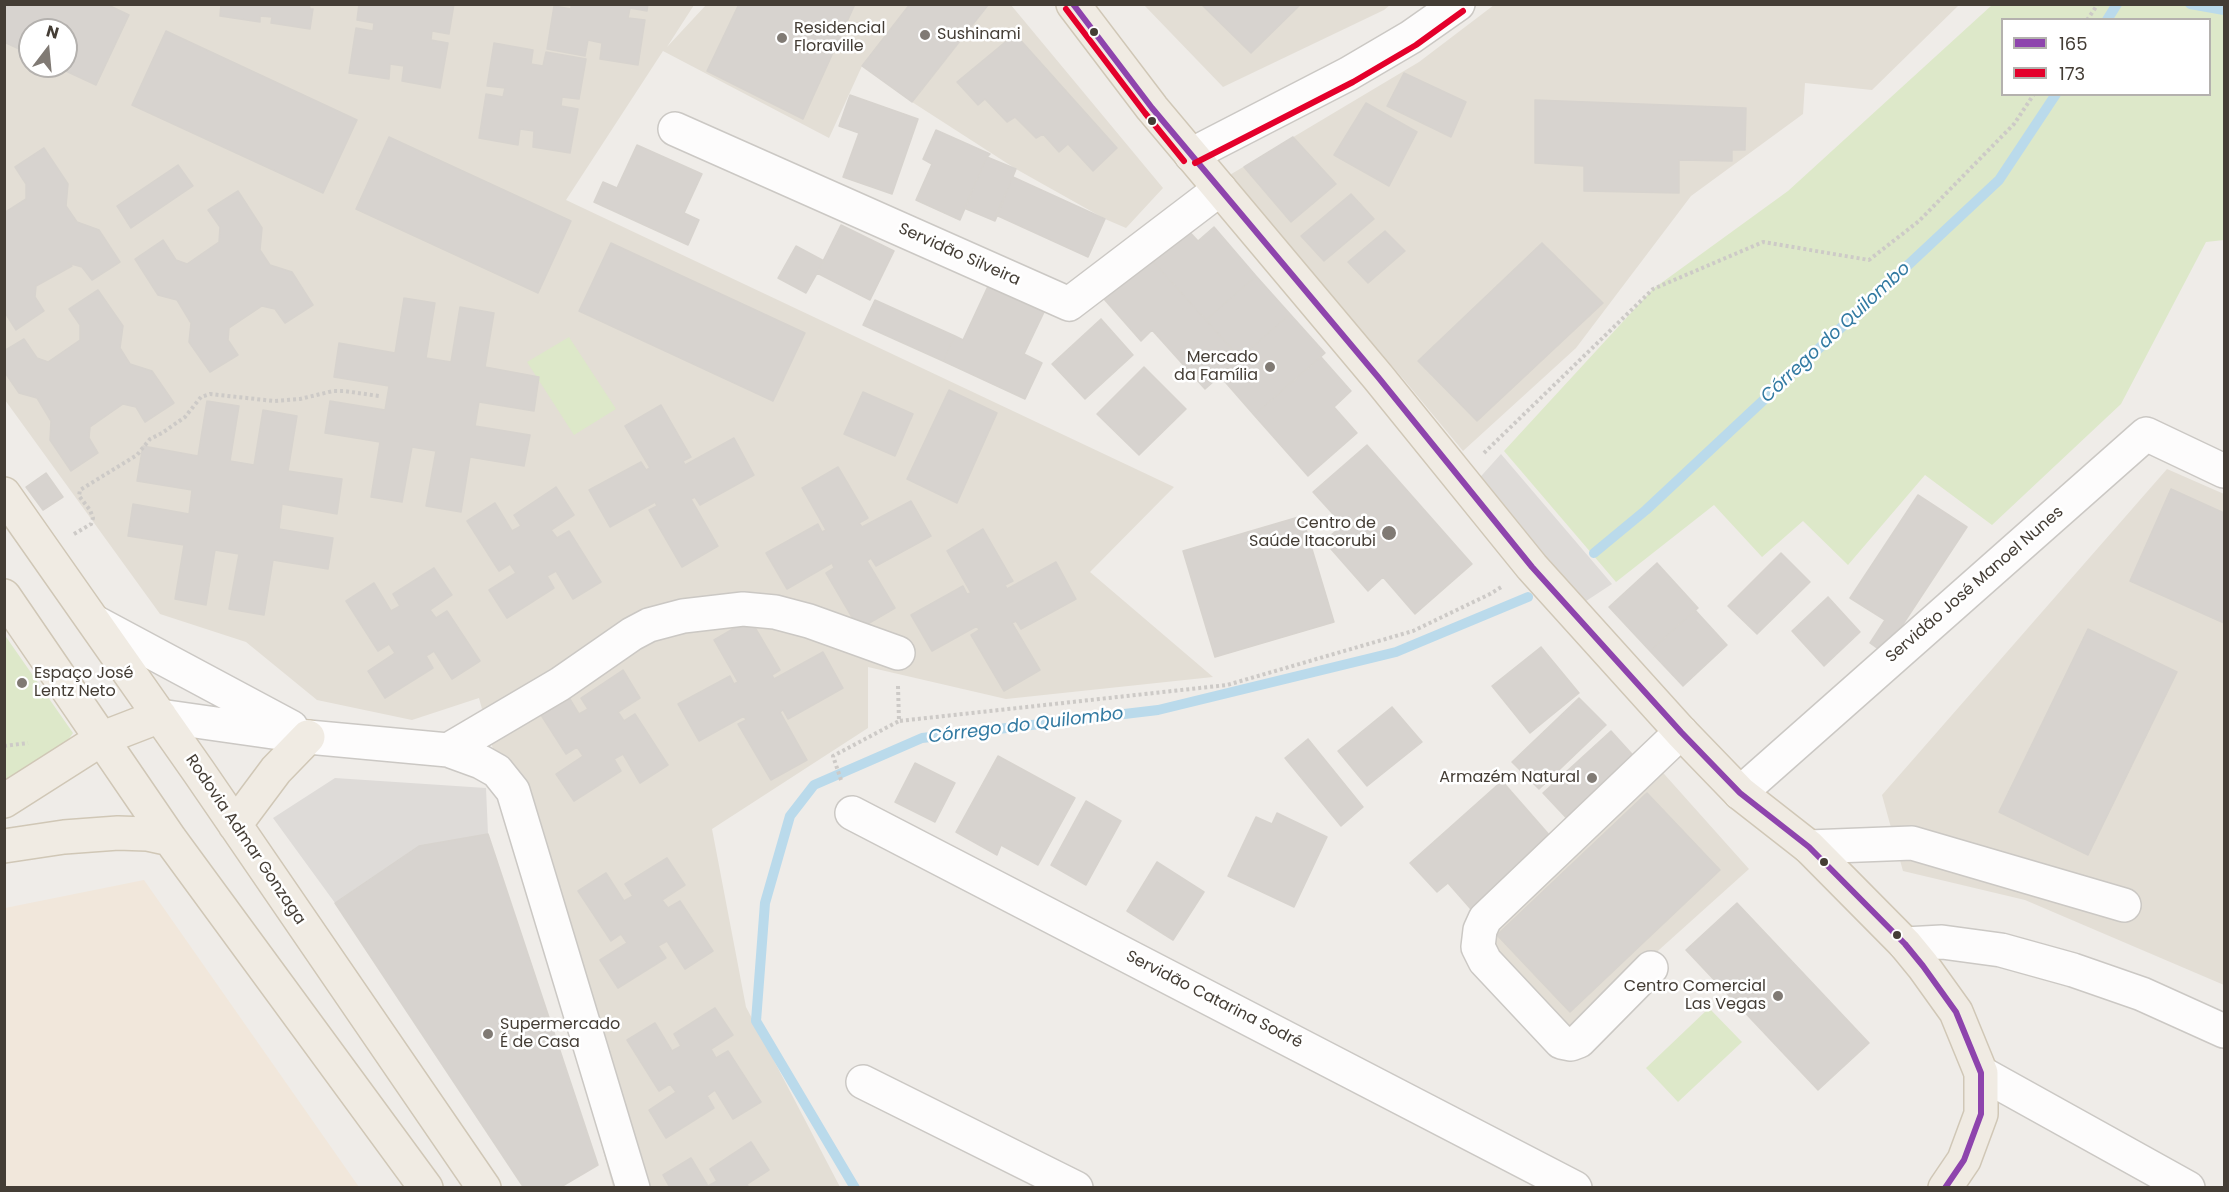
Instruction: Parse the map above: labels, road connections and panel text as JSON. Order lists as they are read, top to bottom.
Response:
{
  "streets": {
    "main road": ["Rodovia Admar Gonzaga"],
    "street": ["Servidão Silveira", "Servidão José Manoel Nunes", "Servidão Catarina Sodré"]
  },
  "water": ["Córrego do Quilombo"],
  "places": [
    "Sushinami",
    "Residencial Floraville",
    "Mercado da Família",
    "Centro de Saúde Itacorubi",
    "Espaço José Lentz Neto",
    "Armazém Natural",
    "Centro Comercial Las Vegas",
    "Supermercado É de Casa"
  ],
  "lines": ["transit line 165", "transit line 173"],
  "legend": ["165", "173"],
  "north": "top"
}
